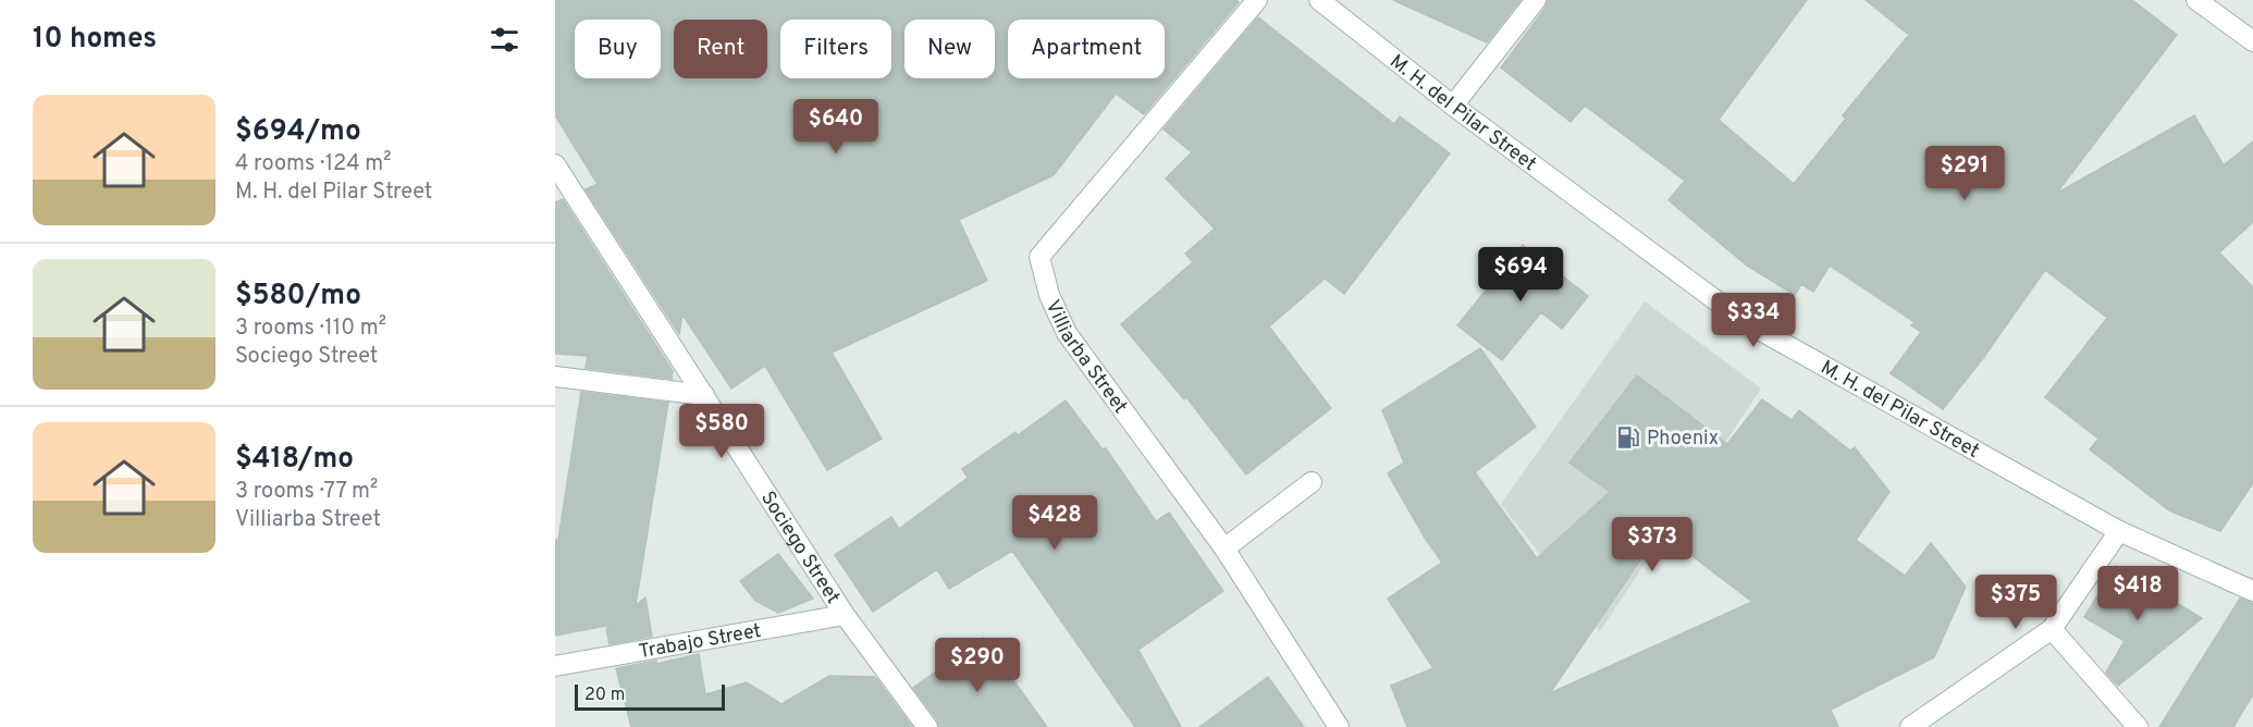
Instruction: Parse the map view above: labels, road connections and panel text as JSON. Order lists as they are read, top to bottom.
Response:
{
  "streets": {
    "street": [
      "M. H. del Pilar Street",
      "Villiarba Street",
      "Sociego Street",
      "Trabajo Street"
    ]
  },
  "crossings": [
    ["Sociego Street", "Trabajo Street"]
  ],
  "places": {
    "fuel station": ["Phoenix"]
  },
  "scale_bar": "20 m",
  "page": {
    "heading": "10 homes",
    "chip": [
      "Buy",
      "Rent",
      "Filters",
      "New",
      "Apartment"
    ],
    "list": [
      {
        "name": "$694/mo",
        "note": "4 rooms · 124 m² · M. H. del Pilar Street"
      },
      {
        "name": "$580/mo",
        "note": "3 rooms · 110 m² · Sociego Street"
      },
      {
        "name": "$418/mo",
        "note": "3 rooms · 77 m² · Villiarba Street"
      }
    ],
    "price": [
      "$640",
      "$291",
      "$694",
      "$334",
      "$580",
      "$428",
      "$373",
      "$418",
      "$375",
      "$290"
    ],
    "scale": "20 m"
  }
}
